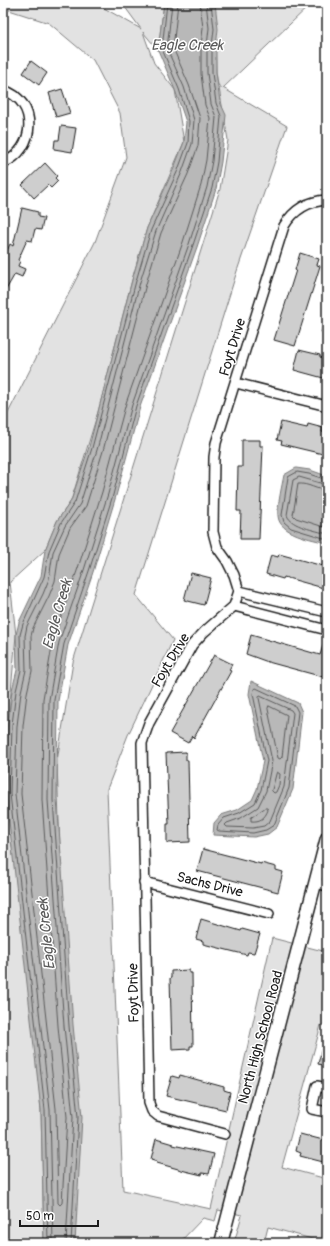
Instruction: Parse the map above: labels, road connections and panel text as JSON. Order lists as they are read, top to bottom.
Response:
{
  "streets": {
    "street": ["Foyt Drive", "Sachs Drive", "North High School Road"]
  },
  "crossings": [
    ["Foyt Drive", "Sachs Drive"]
  ],
  "water": ["Eagle Creek"],
  "scale_bar": "50 m"
}
